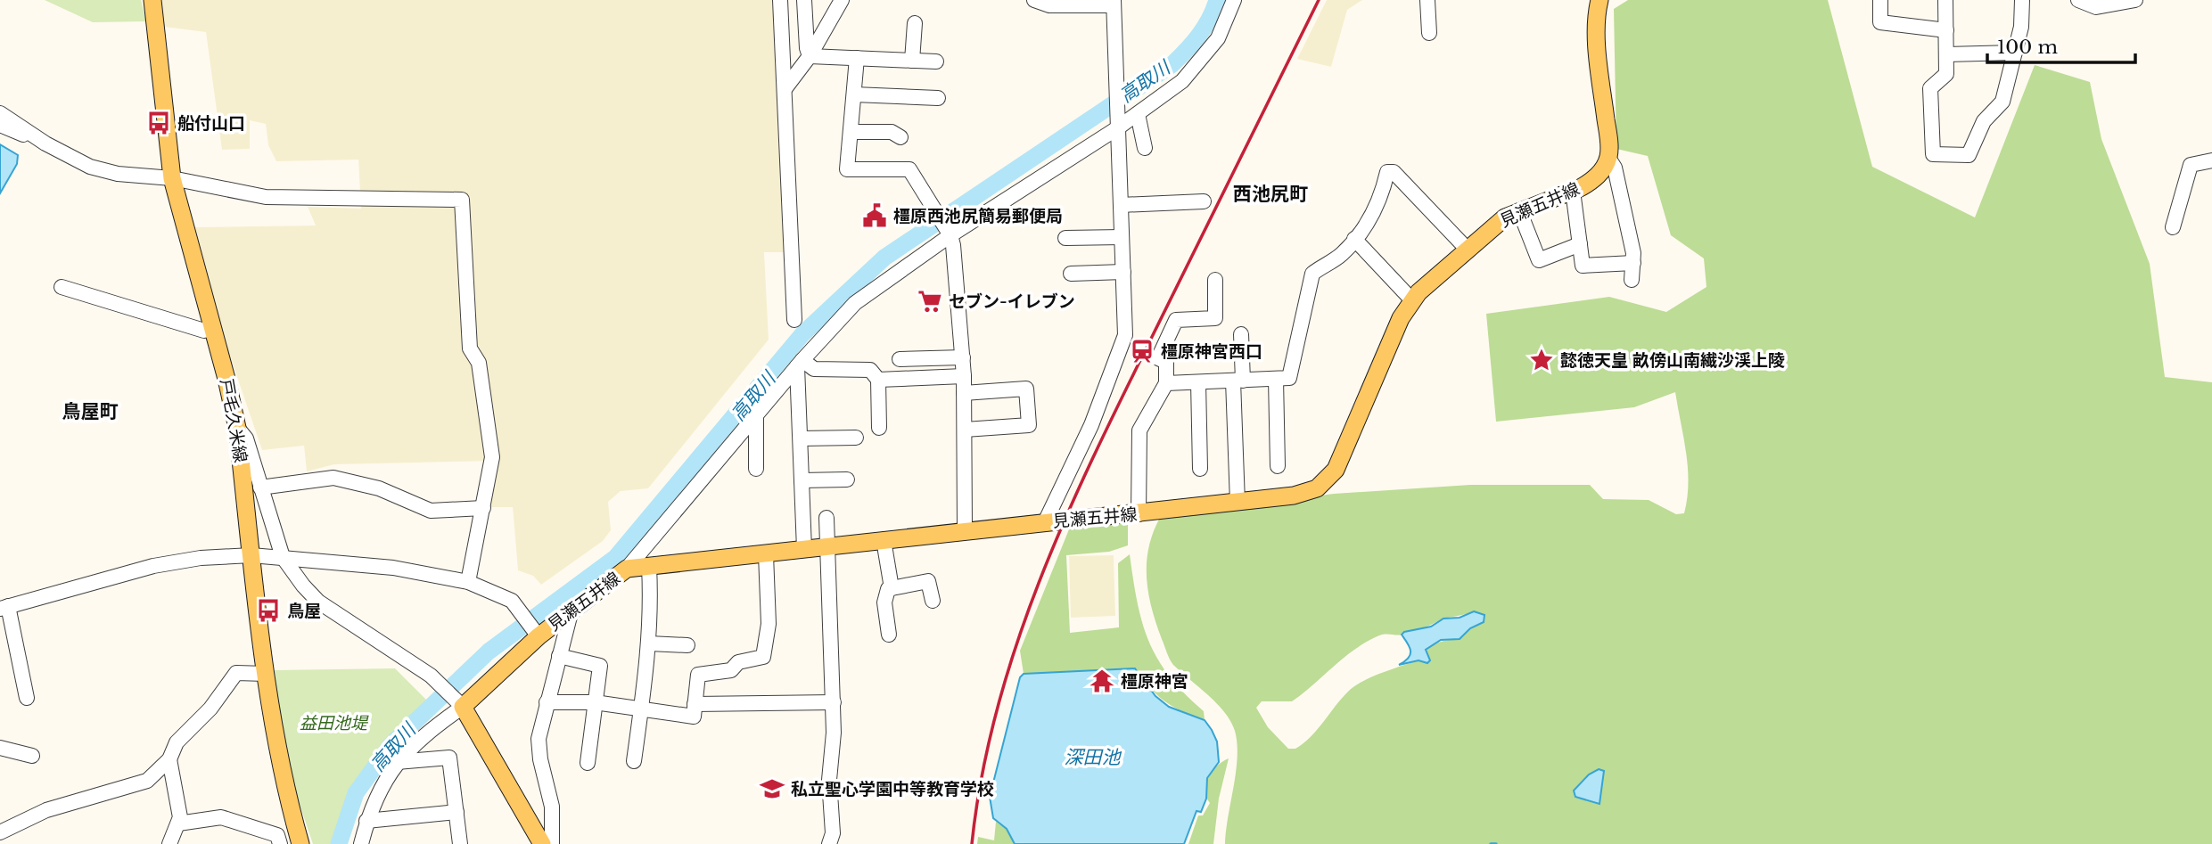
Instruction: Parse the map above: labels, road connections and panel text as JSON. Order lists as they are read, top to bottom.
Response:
{
  "streets": {
    "main road": ["見瀬五井線", "戸毛久米線"]
  },
  "districts": ["西池尻町", "鳥屋町"],
  "water": ["高取川", "深田池"],
  "parks": ["益田池堤"],
  "places": {
    "bus stop": ["船付山口", "鳥屋"],
    "public building": ["橿原西池尻簡易郵便局"],
    "supermarket": ["セブン-イレブン"],
    "station": ["橿原神宮西口"],
    "place": ["懿徳天皇 畝傍山南繊沙渓上陵"],
    "temple": ["橿原神宮"],
    "school or university": ["私立聖心学園中等教育学校"]
  },
  "scale_bar": "100 m"
}
